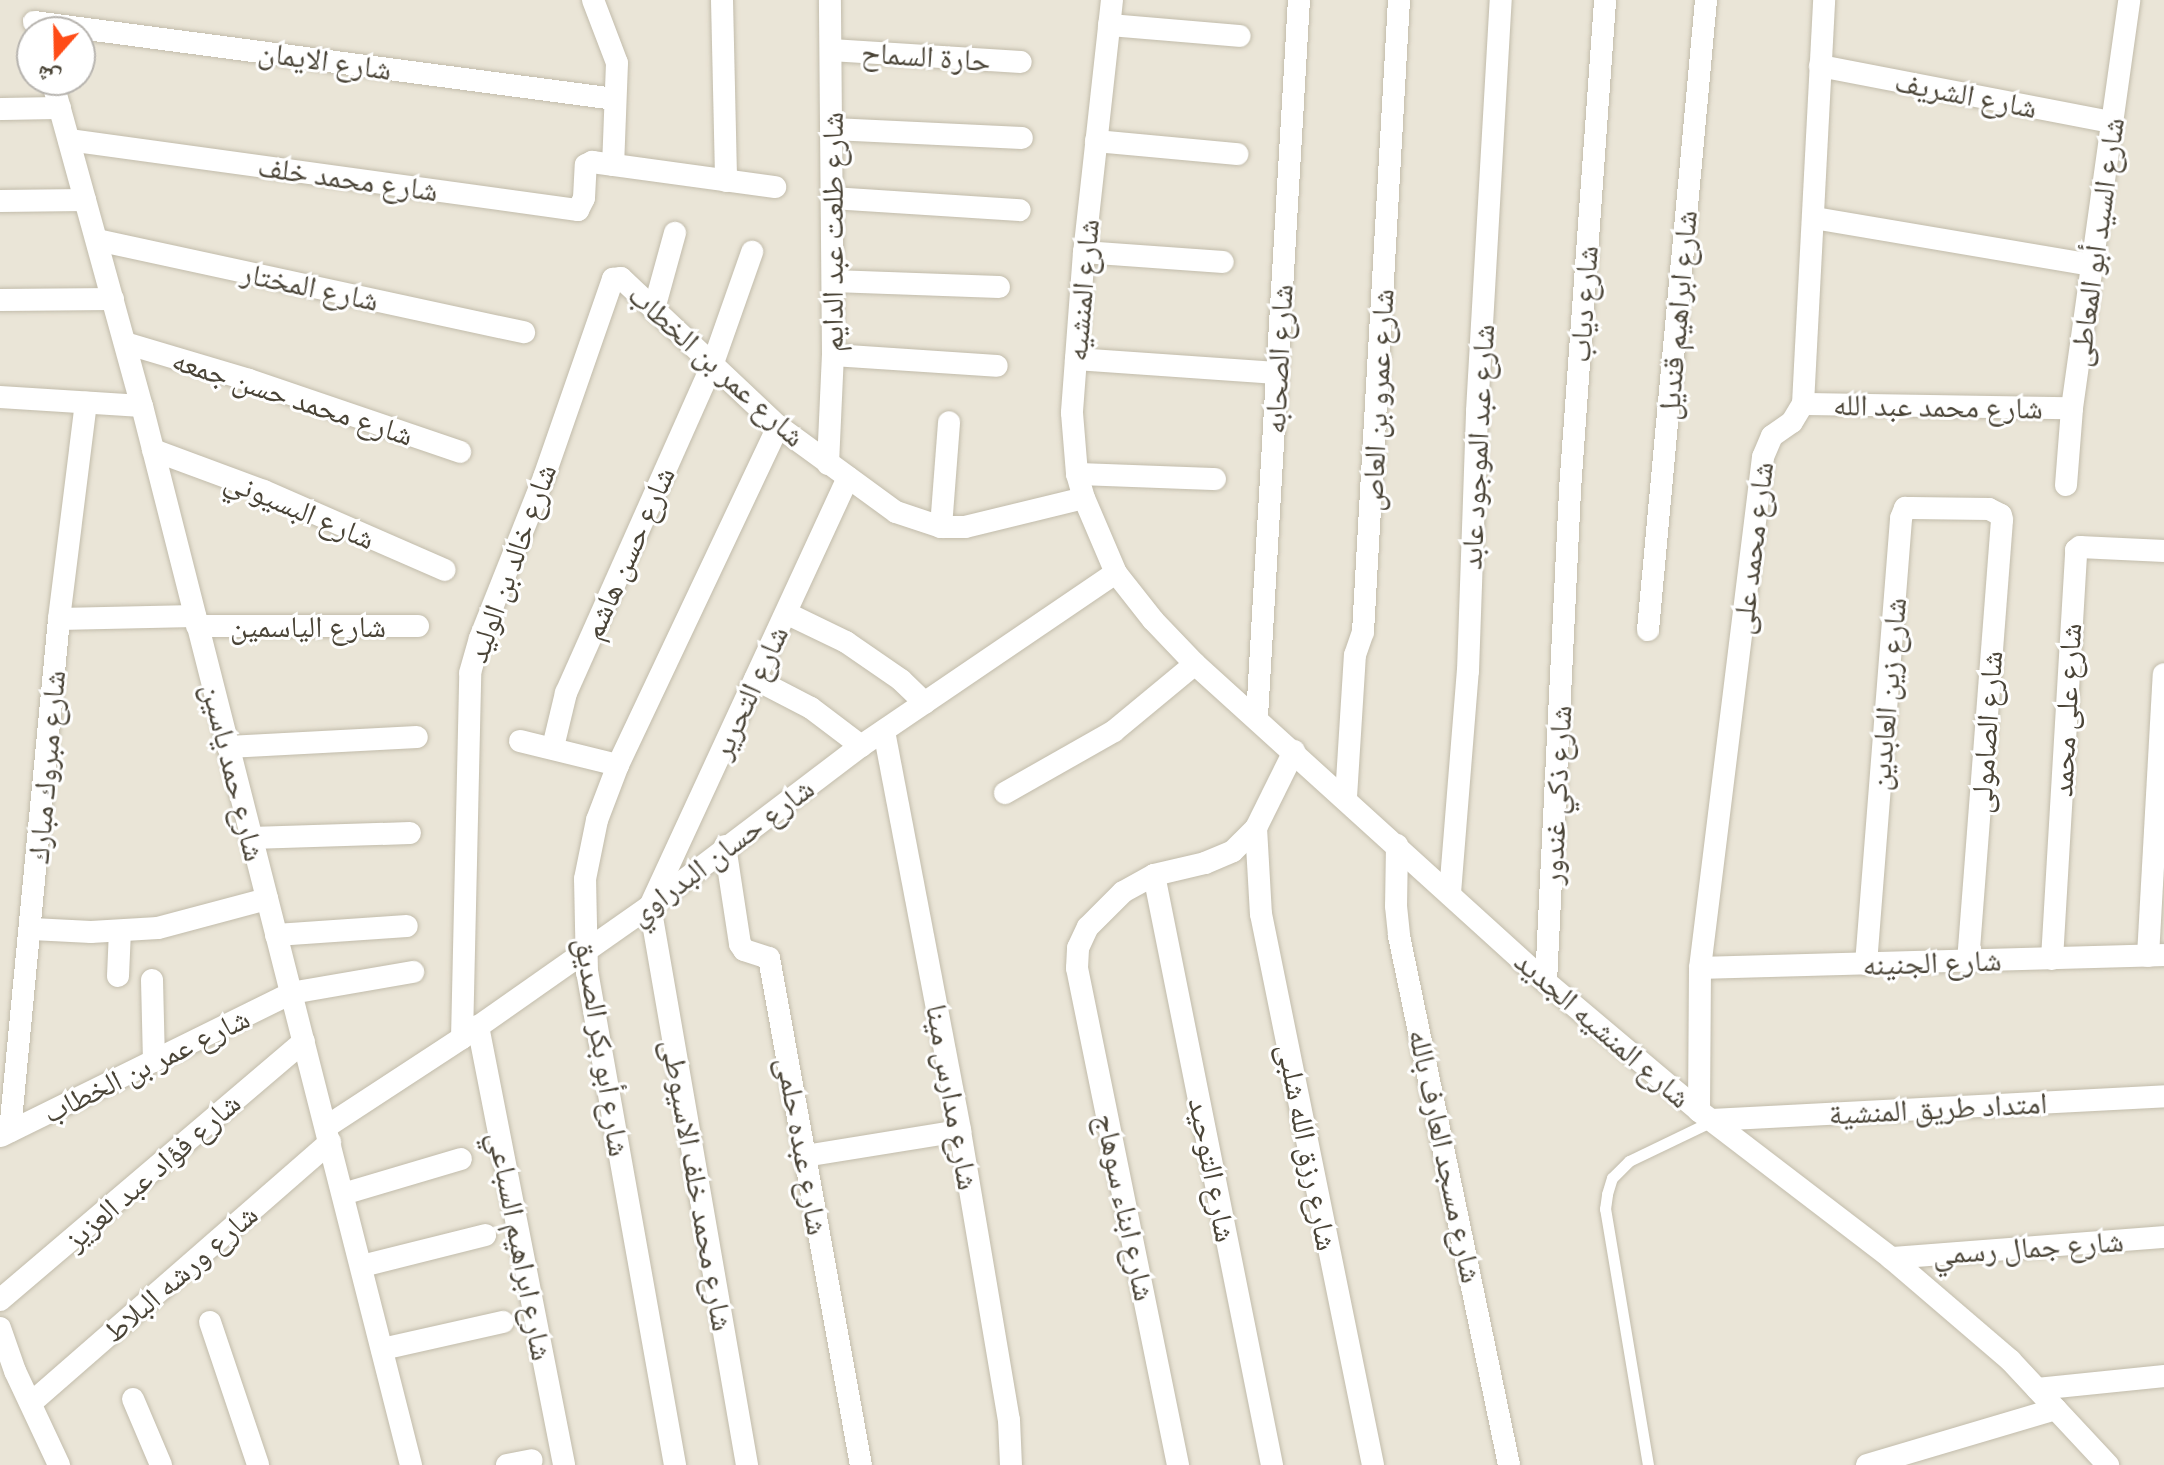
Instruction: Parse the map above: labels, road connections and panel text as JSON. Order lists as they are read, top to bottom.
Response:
{
  "streets": {
    "street": [
      "حارة السماح",
      "شارع الايمان",
      "شارع الشريف",
      "شارع محمد خلف",
      "شارع طلعت عبد الدايم",
      "شارع السيد أبو المعاطى",
      "شارع المختار",
      "شارع المنشيه",
      "شارع دياب",
      "شارع ابراهيم قنديل",
      "شارع الصحابه",
      "شارع عمر بن الخطاب",
      "شارع محمد حسن جمعه",
      "شارع عمرو بن العاص",
      "شارع محمد عبد الله",
      "شارع عبد الموجود عابد",
      "شارع البسيوني",
      "شارع محمد على",
      "شارع حسن هاشم",
      "شارع خالد بن الوليد",
      "شارع الياسمين",
      "شارع التحرير",
      "شارع زين العابدين",
      "شارع على محمد",
      "شارع الصامولى",
      "شارع مبروك مبارك",
      "شارع حمد ياسين",
      "شارع ذكي غندور",
      "شارع حسان البدراوي",
      "شارع الجنينه",
      "شارع المنشيه الجديد",
      "شارع أبو بكر الصديق",
      "شارع مدارس مينا",
      "امتداد طريق المنشية",
      "شارع عبده حلمى",
      "شارع رزق الله شلبى",
      "شارع مسجد العارف بالله",
      "شارع التوحيد",
      "شارع فؤاد عبد العزيز",
      "شارع محمد خلف الاسيوطى",
      "شارع ابناء سوهاج",
      "شارع ابراهيم السباعي",
      "شارع جمال رسمي",
      "شارع ورشه البلاط"
    ]
  },
  "crossings": [
    ["حارة السماح", "شارع طلعت عبد الدايم"],
    ["شارع الشريف", "شارع السيد أبو المعاطى"],
    ["شارع محمد خلف", "شارع حمد ياسين"],
    ["شارع طلعت عبد الدايم", "شارع عمر بن الخطاب"],
    ["شارع السيد أبو المعاطى", "شارع محمد عبد الله"],
    ["شارع المختار", "شارع حمد ياسين"],
    ["شارع المنشيه", "شارع حسان البدراوي"],
    ["شارع المنشيه", "شارع المنشيه الجديد"],
    ["شارع دياب", "شارع ذكي غندور"],
    ["شارع الصحابه", "شارع المنشيه الجديد"],
    ["شارع عمر بن الخطاب", "شارع حسن هاشم"],
    ["شارع عمر بن الخطاب", "شارع خالد بن الوليد"],
    ["شارع عمر بن الخطاب", "شارع التحرير"],
    ["شارع عمر بن الخطاب", "شارع مبروك مبارك"],
    ["شارع عمر بن الخطاب", "شارع حمد ياسين"],
    ["شارع عمر بن الخطاب", "شارع أبو بكر الصديق"],
    ["شارع محمد حسن جمعه", "شارع حمد ياسين"],
    ["شارع عمرو بن العاص", "شارع المنشيه الجديد"],
    ["شارع محمد عبد الله", "شارع محمد على"],
    ["شارع عبد الموجود عابد", "شارع المنشيه الجديد"],
    ["شارع البسيوني", "شارع حمد ياسين"],
    ["شارع محمد على", "شارع الجنينه"],
    ["شارع محمد على", "شارع المنشيه الجديد"],
    ["شارع محمد على", "امتداد طريق المنشية"],
    ["شارع خالد بن الوليد", "شارع حسان البدراوي"],
    ["شارع خالد بن الوليد", "شارع ابراهيم السباعي"],
    ["شارع الياسمين", "شارع مبروك مبارك"],
    ["شارع الياسمين", "شارع حمد ياسين"],
    ["شارع التحرير", "شارع حسان البدراوي"],
    ["شارع التحرير", "شارع محمد خلف الاسيوطى"],
    ["شارع زين العابدين", "شارع الصامولى"],
    ["شارع زين العابدين", "شارع الجنينه"],
    ["شارع على محمد", "شارع الجنينه"],
    ["شارع الصامولى", "شارع الجنينه"],
    ["شارع حمد ياسين", "شارع حسان البدراوي"],
    ["شارع حمد ياسين", "شارع فؤاد عبد العزيز"],
    ["شارع حمد ياسين", "شارع ورشه البلاط"],
    ["شارع ذكي غندور", "شارع المنشيه الجديد"],
    ["شارع حسان البدراوي", "شارع المنشيه الجديد"],
    ["شارع حسان البدراوي", "شارع أبو بكر الصديق"],
    ["شارع حسان البدراوي", "شارع مدارس مينا"],
    ["شارع حسان البدراوي", "شارع عبده حلمى"],
    ["شارع حسان البدراوي", "شارع محمد خلف الاسيوطى"],
    ["شارع حسان البدراوي", "شارع ابراهيم السباعي"],
    ["شارع حسان البدراوي", "شارع ورشه البلاط"],
    ["شارع المنشيه الجديد", "امتداد طريق المنشية"],
    ["شارع المنشيه الجديد", "شارع مسجد العارف بالله"],
    ["شارع المنشيه الجديد", "شارع جمال رسمي"],
    ["شارع التوحيد", "شارع ابناء سوهاج"]
  ],
  "north": "bottom"
}
